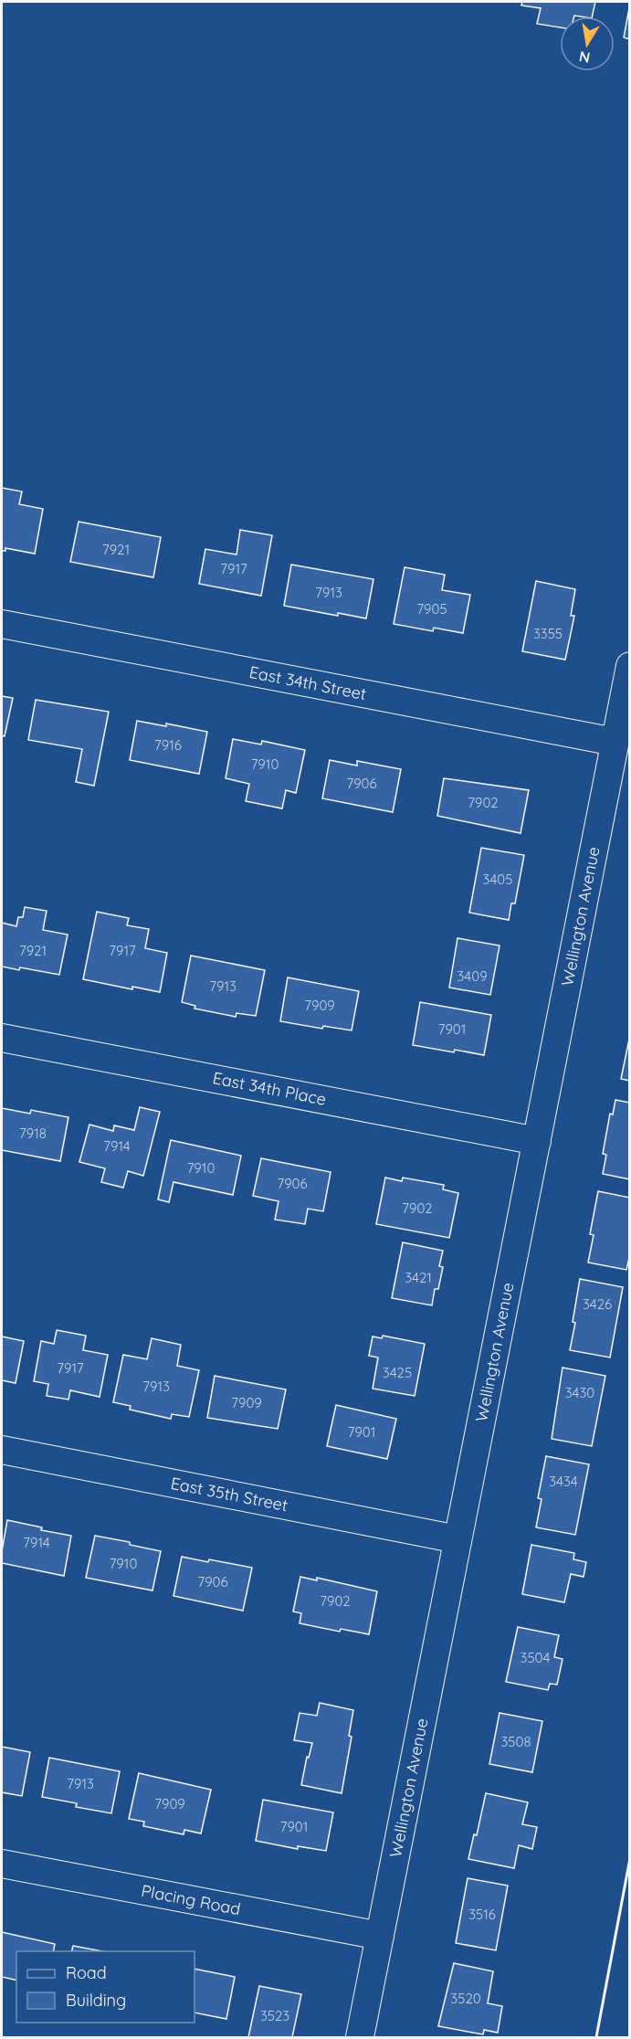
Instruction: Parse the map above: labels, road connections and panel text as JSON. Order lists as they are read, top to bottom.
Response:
{
  "streets": {
    "street": [
      "East 34th Street",
      "Wellington Avenue",
      "East 34th Place",
      "East 35th Street",
      "Placing Road"
    ]
  },
  "crossings": [
    ["East 34th Street", "Wellington Avenue"],
    ["Wellington Avenue", "East 34th Place"],
    ["Wellington Avenue", "East 35th Street"],
    ["Wellington Avenue", "Placing Road"]
  ],
  "house_numbers": [
    "7921",
    "7917",
    "7913",
    "7905",
    "3355",
    "7916",
    "7910",
    "7906",
    "7902",
    "3405",
    "7921",
    "7917",
    "3409",
    "7913",
    "7909",
    "7901",
    "7918",
    "7914",
    "7910",
    "7906",
    "7902",
    "3421",
    "3426",
    "7917",
    "3425",
    "7913",
    "3430",
    "7909",
    "7901",
    "3434",
    "7914",
    "7910",
    "7906",
    "7902",
    "3504",
    "3508",
    "7913",
    "7909",
    "7901",
    "3516",
    "3520",
    "3523"
  ],
  "legend": ["Road", "Building"],
  "north": "bottom"
}
